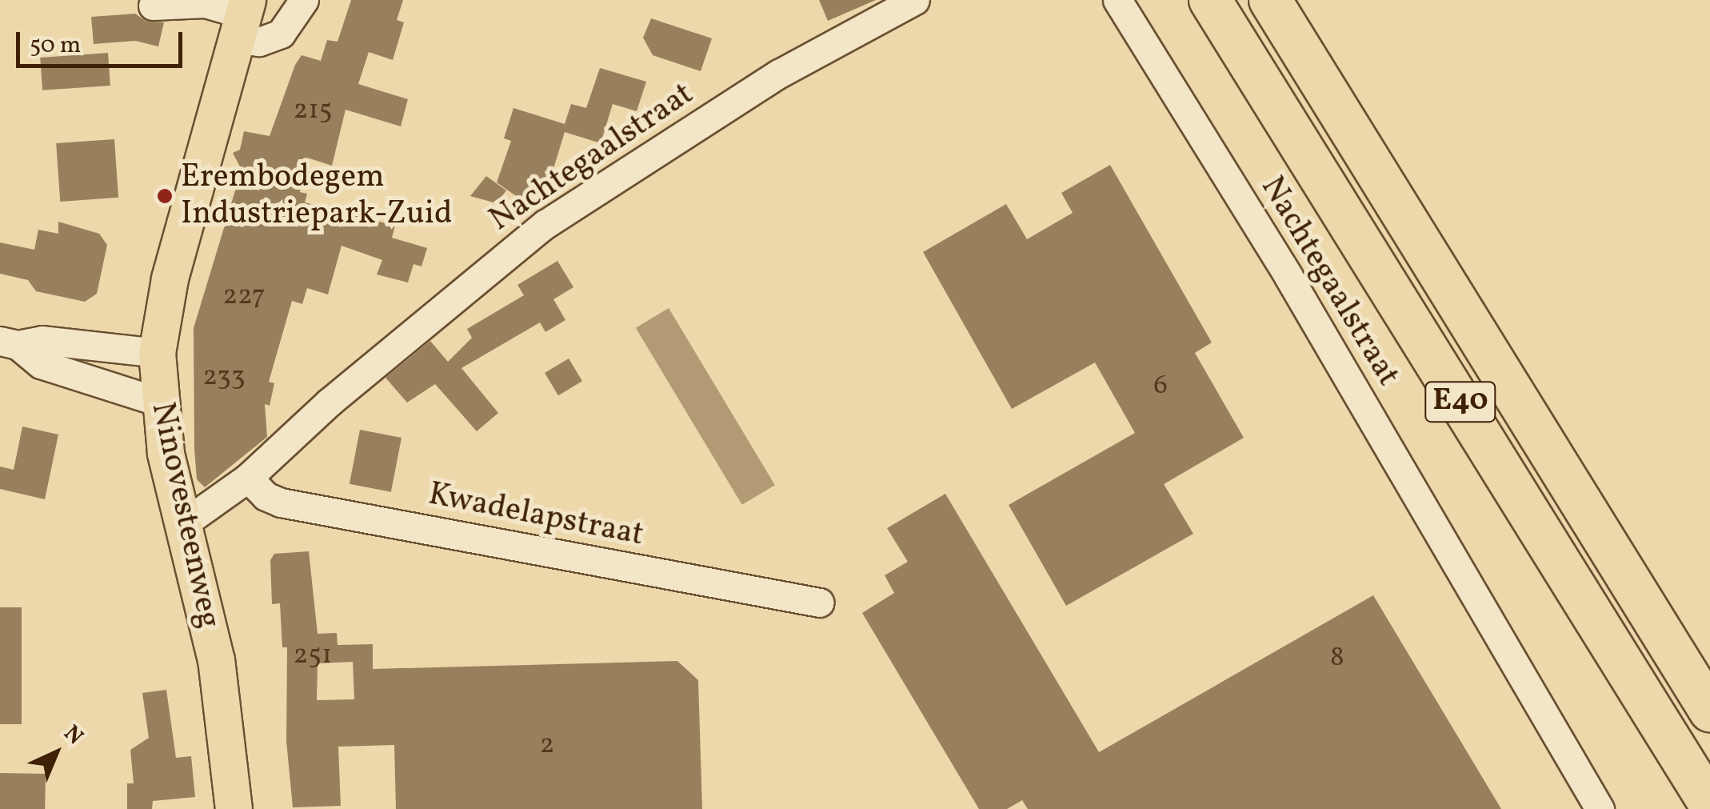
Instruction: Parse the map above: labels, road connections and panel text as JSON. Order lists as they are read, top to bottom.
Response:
{
  "streets": {
    "highway": ["E40"],
    "main road": ["Ninovesteenweg"],
    "street": ["Nachtegaalstraat", "Kwadelapstraat"]
  },
  "crossings": [
    ["Nachtegaalstraat", "Ninovesteenweg"],
    ["Nachtegaalstraat", "Kwadelapstraat"]
  ],
  "places": ["Erembodegem Industriepark-Zuid"],
  "house_numbers": [
    "215",
    "227",
    "233",
    "6",
    "251",
    "8",
    "2"
  ],
  "scale_bar": "50 m",
  "north": "top right"
}
